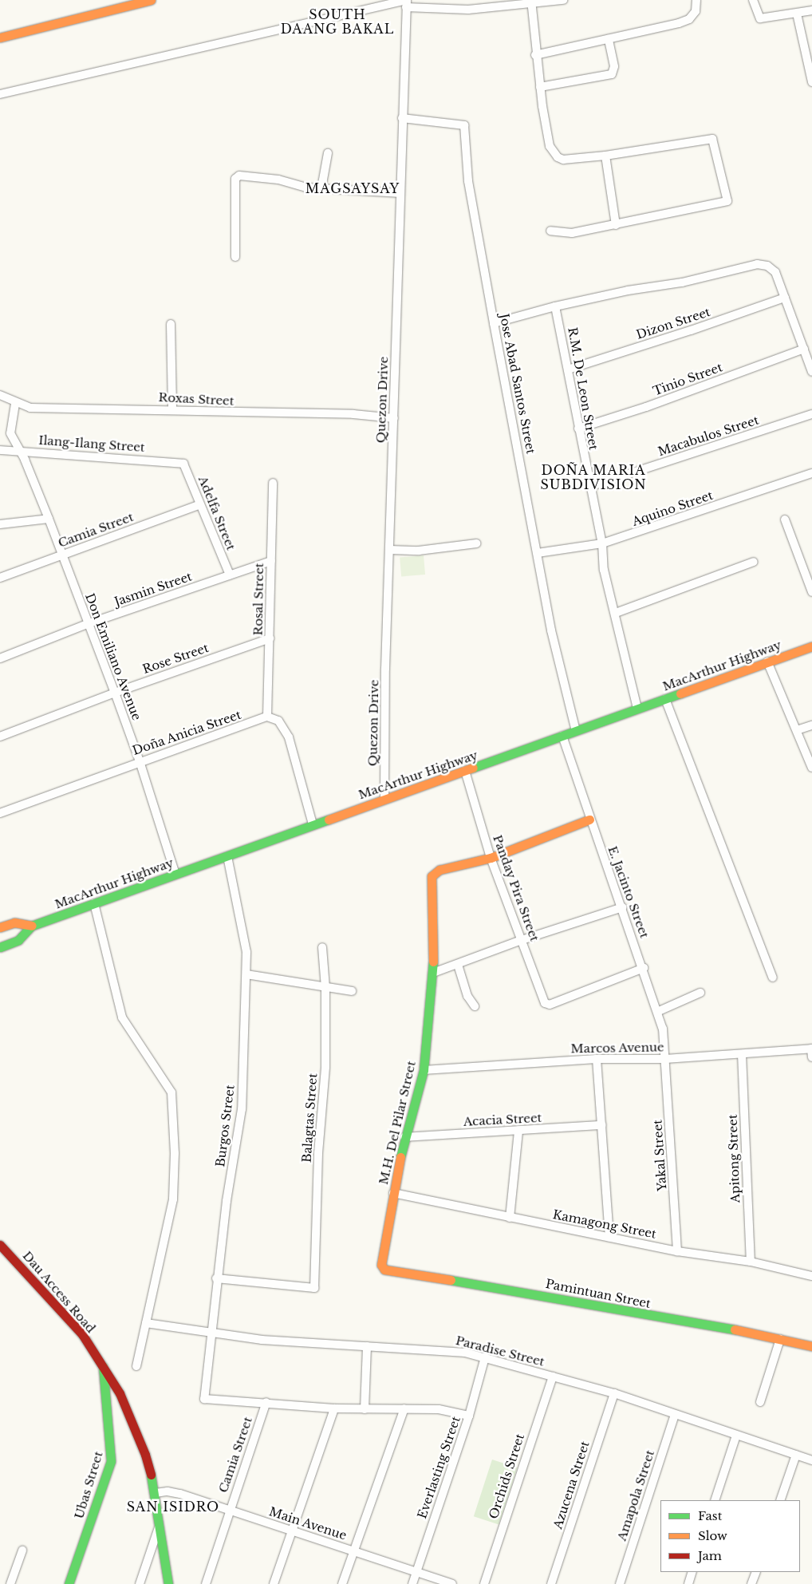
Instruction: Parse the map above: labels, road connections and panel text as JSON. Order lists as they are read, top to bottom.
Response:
{
  "streets": {
    "main road": [
      "MacArthur Highway",
      "M.H. Del Pilar Street",
      "Dau Access Road",
      "Pamintuan Street",
      "Ubas Street"
    ],
    "street": [
      "Dizon Street",
      "Tinio Street",
      "Jose Abad Santos Street",
      "R.M. De Leon Street",
      "Roxas Street",
      "Quezon Drive",
      "Macabulos Street",
      "Ilang-Ilang Street",
      "Aquino Street",
      "Adelfa Street",
      "Camia Street",
      "Jasmin Street",
      "Rosal Street",
      "Don Emiliano Avenue",
      "Rose Street",
      "Doña Anicia Street",
      "Panday Pira Street",
      "E. Jacinto Street",
      "Marcos Avenue",
      "Balagtas Street",
      "Acacia Street",
      "Burgos Street",
      "Yakal Street",
      "Apitong Street",
      "Kamagong Street",
      "Paradise Street",
      "Everlasting Street",
      "Orchids Street",
      "Azucena Street",
      "Amapola Street",
      "Main Avenue"
    ]
  },
  "crossings": [
    ["Dizon Street", "R.M. De Leon Street"],
    ["Tinio Street", "R.M. De Leon Street"],
    ["Jose Abad Santos Street", "Quezon Drive"],
    ["Jose Abad Santos Street", "Aquino Street"],
    ["Jose Abad Santos Street", "MacArthur Highway"],
    ["R.M. De Leon Street", "Macabulos Street"],
    ["R.M. De Leon Street", "Aquino Street"],
    ["R.M. De Leon Street", "MacArthur Highway"],
    ["Roxas Street", "Quezon Drive"],
    ["Roxas Street", "Don Emiliano Avenue"],
    ["Quezon Drive", "MacArthur Highway"],
    ["Ilang-Ilang Street", "Adelfa Street"],
    ["Ilang-Ilang Street", "Don Emiliano Avenue"],
    ["Adelfa Street", "Camia Street"],
    ["Adelfa Street", "Jasmin Street"],
    ["Camia Street", "Don Emiliano Avenue"],
    ["Camia Street", "Burgos Street"],
    ["Camia Street", "Main Avenue"],
    ["Jasmin Street", "Rosal Street"],
    ["Jasmin Street", "Don Emiliano Avenue"],
    ["Rosal Street", "Rose Street"],
    ["Rosal Street", "Doña Anicia Street"],
    ["Don Emiliano Avenue", "Rose Street"],
    ["Don Emiliano Avenue", "MacArthur Highway"],
    ["Don Emiliano Avenue", "Doña Anicia Street"],
    ["MacArthur Highway", "Panday Pira Street"],
    ["MacArthur Highway", "E. Jacinto Street"],
    ["MacArthur Highway", "Burgos Street"],
    ["Panday Pira Street", "E. Jacinto Street"],
    ["Panday Pira Street", "M.H. Del Pilar Street"],
    ["E. Jacinto Street", "Marcos Avenue"],
    ["E. Jacinto Street", "Yakal Street"],
    ["Marcos Avenue", "M.H. Del Pilar Street"],
    ["Marcos Avenue", "Yakal Street"],
    ["Marcos Avenue", "Apitong Street"],
    ["Balagtas Street", "Burgos Street"],
    ["Acacia Street", "M.H. Del Pilar Street"],
    ["M.H. Del Pilar Street", "Kamagong Street"],
    ["M.H. Del Pilar Street", "Pamintuan Street"],
    ["Burgos Street", "Paradise Street"],
    ["Yakal Street", "Kamagong Street"],
    ["Apitong Street", "Kamagong Street"],
    ["Dau Access Road", "Ubas Street"],
    ["Dau Access Road", "Main Avenue"],
    ["Paradise Street", "Everlasting Street"],
    ["Paradise Street", "Orchids Street"],
    ["Paradise Street", "Azucena Street"],
    ["Paradise Street", "Amapola Street"],
    ["Everlasting Street", "Main Avenue"]
  ],
  "districts": [
    "SOUTH DAANG BAKAL",
    "MAGSAYSAY",
    "DOÑA MARIA SUBDIVISION",
    "SAN ISIDRO"
  ],
  "legend": ["Fast", "Slow", "Jam"]
}
